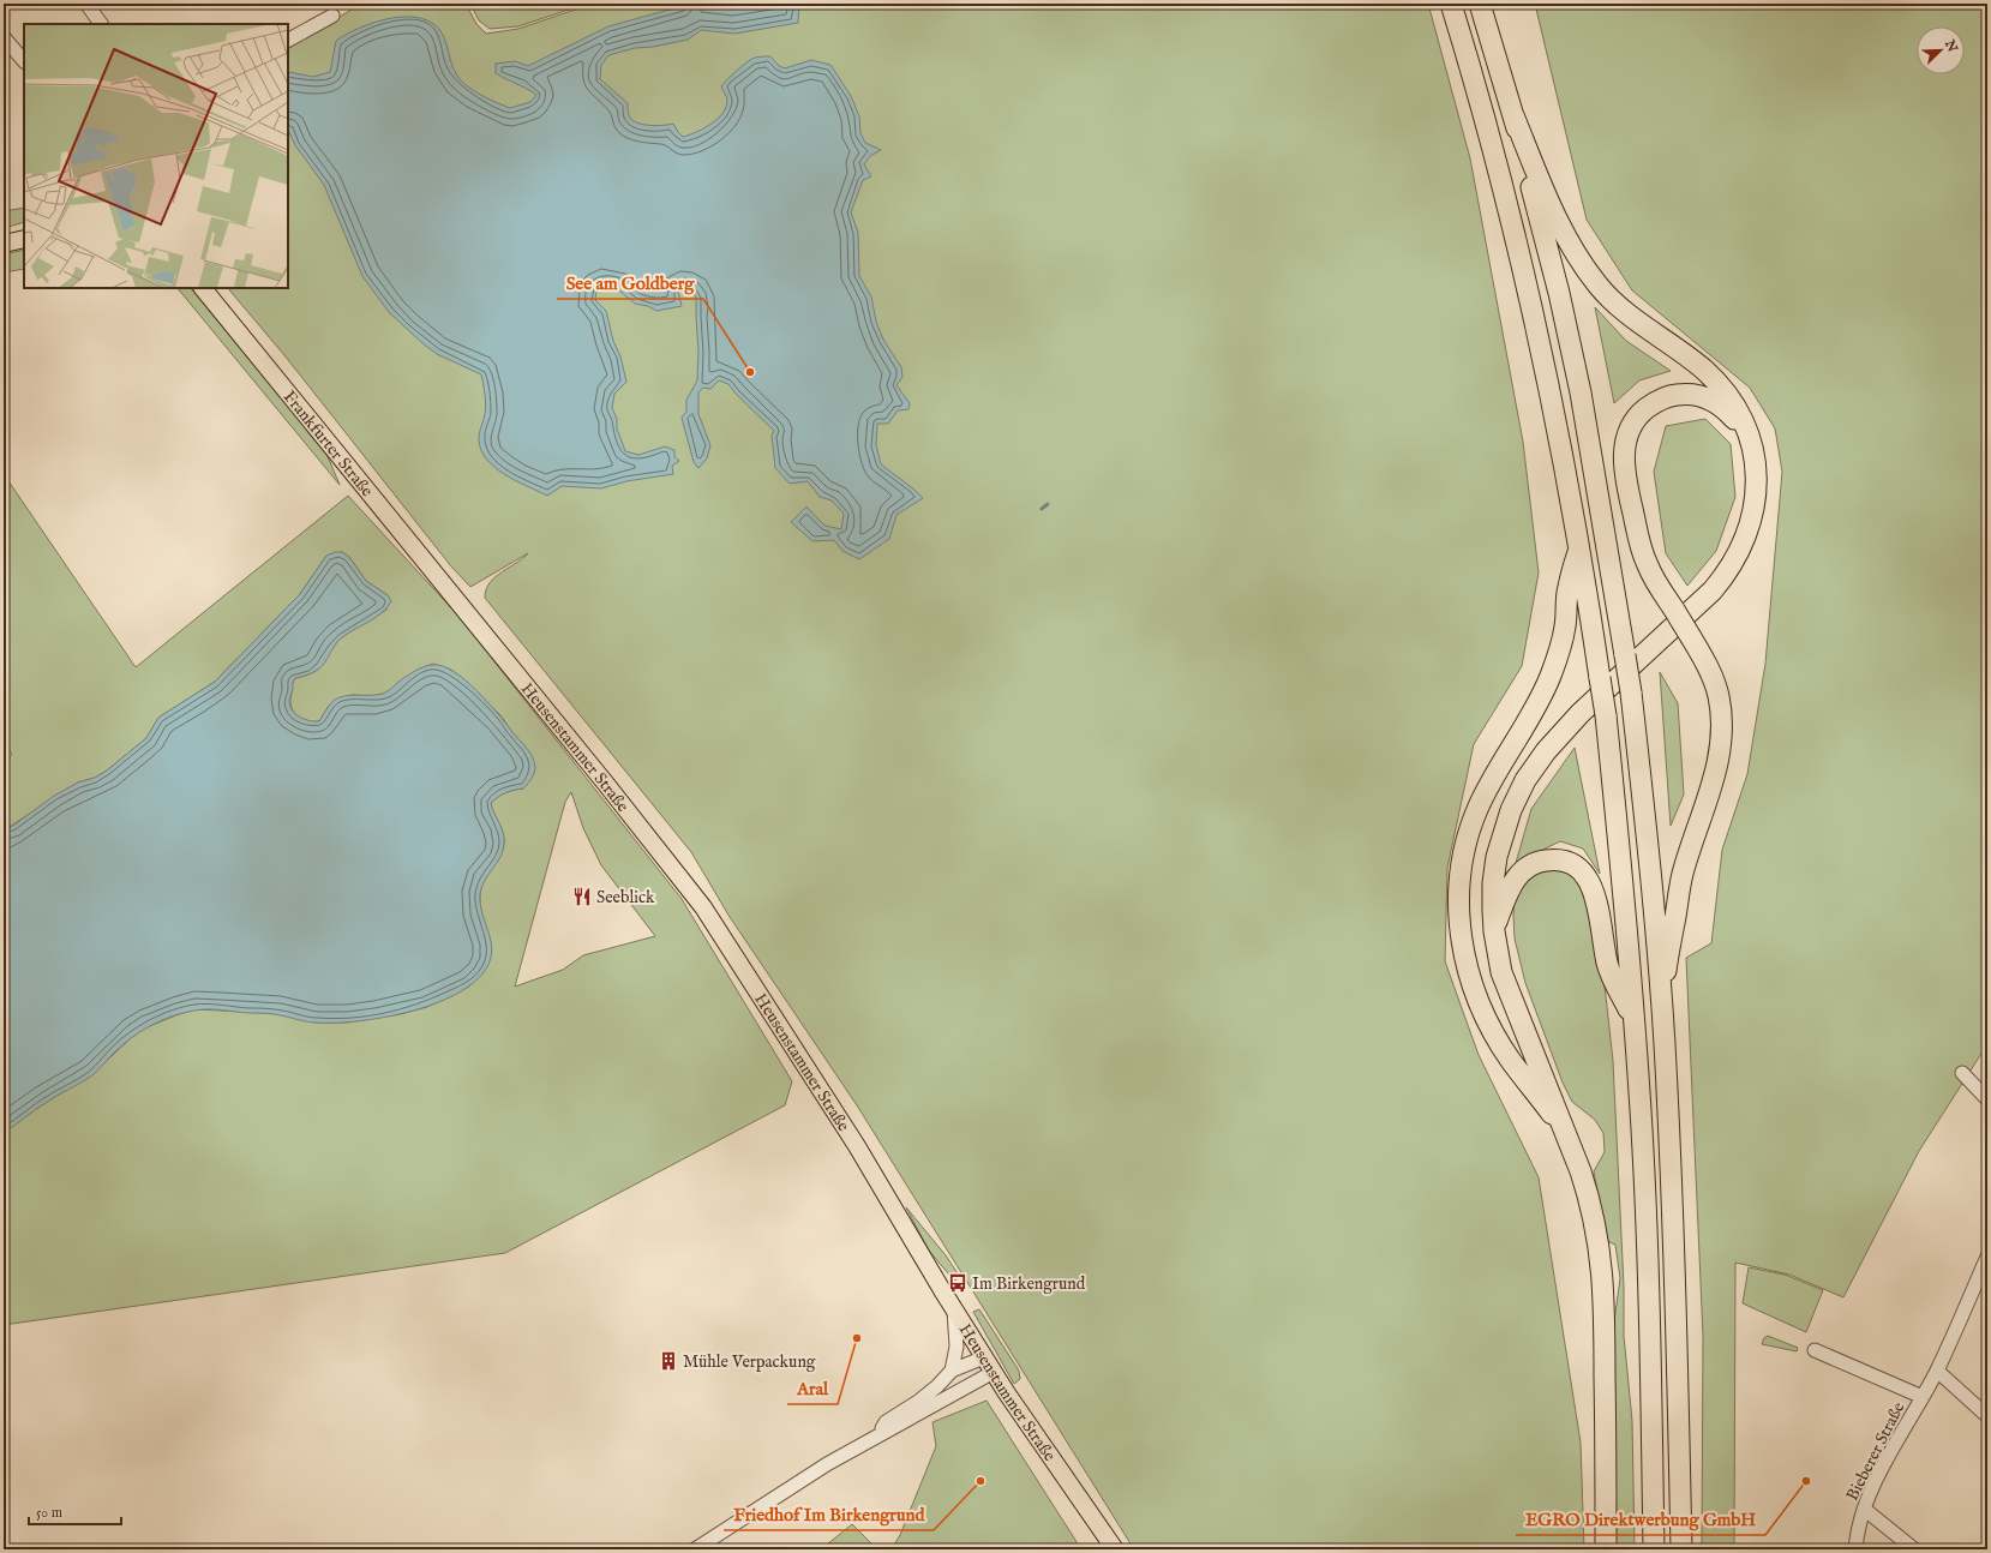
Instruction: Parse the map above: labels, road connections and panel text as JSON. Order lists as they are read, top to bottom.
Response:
{
  "streets": {
    "main road": ["Frankfurter Straße", "Heusenstammer Straße"],
    "street": ["Bieberer Straße"]
  },
  "crossings": [
    ["Frankfurter Straße", "Heusenstammer Straße"]
  ],
  "places": {
    "other": [
      "See am Goldberg",
      "Aral",
      "Friedhof Im Birkengrund",
      "EGRO Direktwerbung GmbH"
    ],
    "restaurant": ["Seeblick"],
    "bus stop": ["Im Birkengrund"],
    "building": ["Mühle Verpackung"]
  },
  "scale_bar": "50 m",
  "north": "top right"
}
